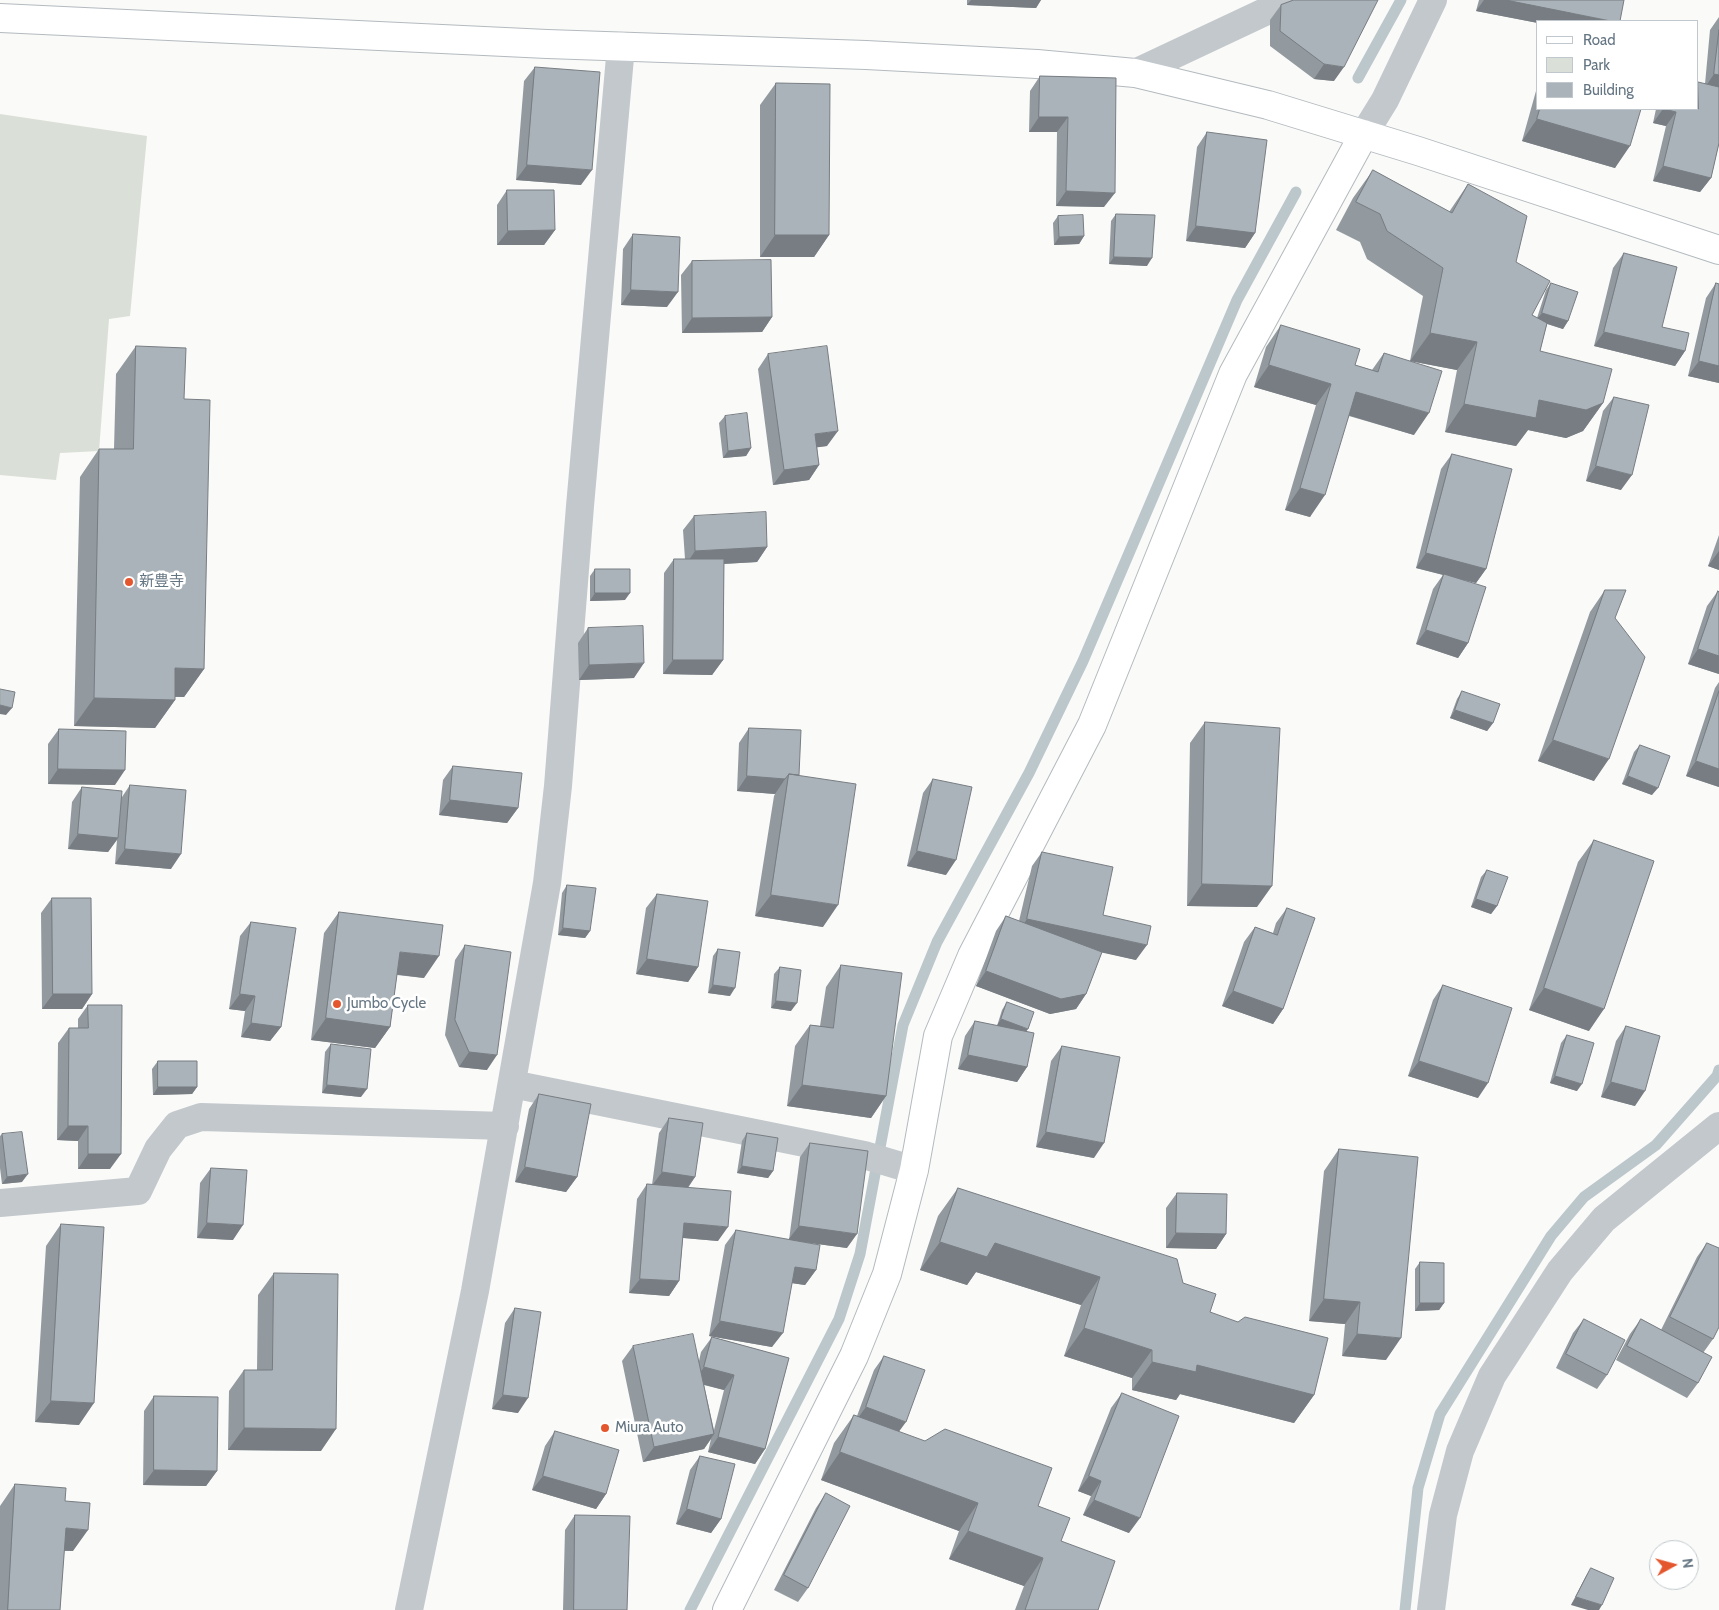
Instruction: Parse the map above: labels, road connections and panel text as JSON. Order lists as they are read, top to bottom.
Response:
{
  "places": ["新豊寺", "Jumbo Cycle", "Miura Auto"],
  "legend": ["Road", "Park", "Building"],
  "north": "right"
}
